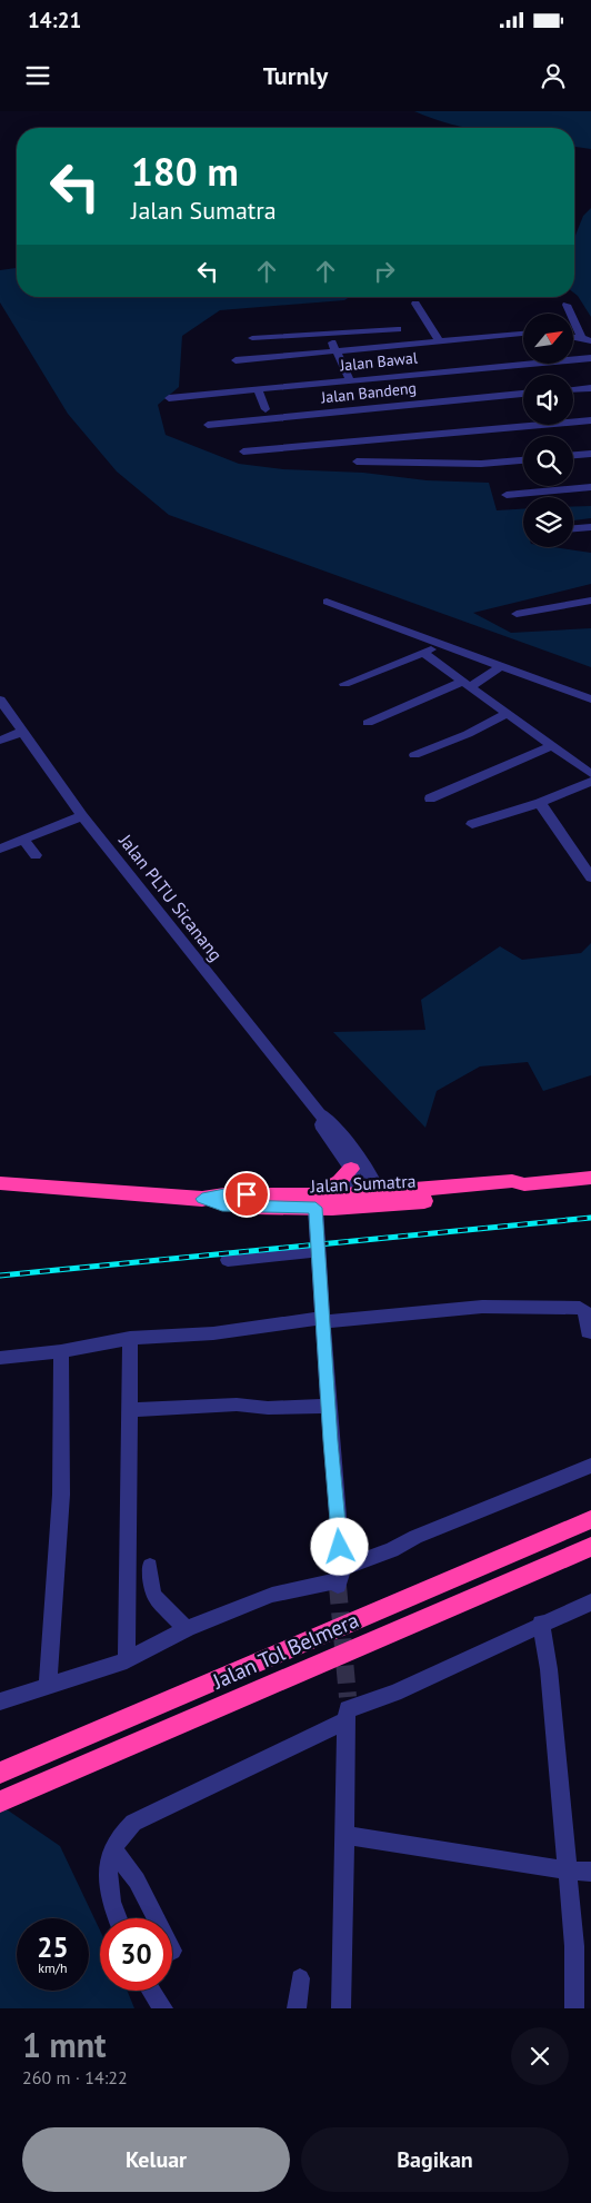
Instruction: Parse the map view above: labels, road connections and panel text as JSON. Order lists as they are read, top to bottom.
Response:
{
  "streets": {
    "highway": ["Jalan Sumatra", "Jalan Tol Belmera"],
    "street": ["Jalan Bawal", "Jalan Bandeng", "Jalan PLTU Sicanang"]
  },
  "crossings": [
    ["Jalan PLTU Sicanang", "Jalan Sumatra"]
  ],
  "north": "top right",
  "page": {
    "status": "14:21",
    "header": "Turnly",
    "turn": ["180 m", "Jalan Sumatra"],
    "speed": "25 km/h",
    "limit": "30",
    "heading": ["1 mnt", "260 m · 14:22"],
    "buttons": ["Keluar", "Bagikan"]
  }
}
